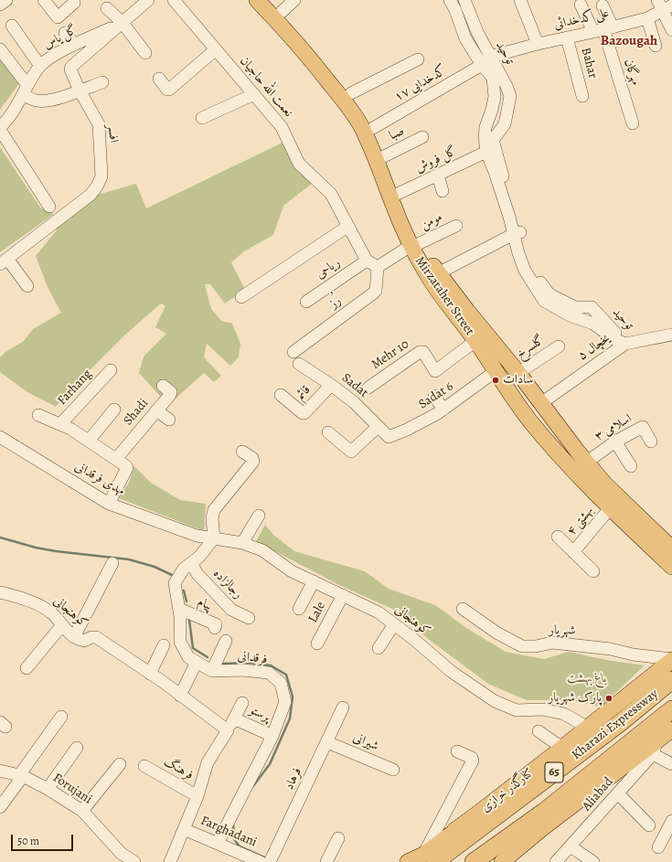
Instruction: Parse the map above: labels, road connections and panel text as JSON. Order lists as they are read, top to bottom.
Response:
{
  "streets": {
    "highway": ["Kharazi Expressway", "65"],
    "main road": ["Mirzataher Street", "کنارگذر خرازی"],
    "street": [
      "علی کدخدائی",
      "گل یاس",
      "توحید",
      "Bahar",
      "مهرگان",
      "کدخدایی ۱۷",
      "نعمت الله حاجیان",
      "افسر",
      "صبا",
      "گل فروش",
      "مومن",
      "ریاحی",
      "رُز",
      "گلسرخ",
      "یخچال ۵",
      "Mehr 10",
      "Sadat",
      "Farhang",
      "قائم",
      "Sadat 6",
      "Shadi",
      "اسلامی ۳",
      "مهدی فرقدانی",
      "بهشتی ۴",
      "رجالزاده",
      "پیام",
      "کوهنجانی",
      "Lale",
      "شهریار",
      "فرقدانی",
      "پرستو",
      "شیرانی",
      "فرهنگ",
      "فرهاد",
      "Forujani",
      "Aliabad",
      "Farghadani"
    ]
  },
  "crossings": [
    ["علی کدخدائی", "توحید"],
    ["علی کدخدائی", "Bahar"],
    ["علی کدخدائی", "مهرگان"],
    ["علی کدخدائی", "کدخدایی ۱۷"],
    ["گل یاس", "افسر"],
    ["توحید", "کدخدایی ۱۷"],
    ["توحید", "گل فروش"],
    ["توحید", "یخچال ۵"],
    ["کدخدایی ۱۷", "Mirzataher Street"],
    ["نعمت الله حاجیان", "ریاحی"],
    ["صبا", "Mirzataher Street"],
    ["گل فروش", "Mirzataher Street"],
    ["مومن", "Mirzataher Street"],
    ["مومن", "رُز"],
    ["Mirzataher Street", "گلسرخ"],
    ["Mirzataher Street", "یخچال ۵"],
    ["Mirzataher Street", "Mehr 10"],
    ["Mirzataher Street", "Sadat 6"],
    ["Mirzataher Street", "اسلامی ۳"],
    ["Mirzataher Street", "بهشتی ۴"],
    ["Sadat", "قائم"],
    ["Sadat", "Sadat 6"],
    ["مهدی فرقدانی", "کوهنجانی"],
    ["کوهنجانی", "Lale"],
    ["کوهنجانی", "کنارگذر خرازی"],
    ["شهریار", "Kharazi Expressway"],
    ["شهریار", "کنارگذر خرازی"],
    ["فرقدانی", "پرستو"],
    ["فرقدانی", "Farghadani"],
    ["Kharazi Expressway", "کنارگذر خرازی"],
    ["شیرانی", "فرهاد"]
  ],
  "districts": ["Bazougah"],
  "parks": ["باغ بهشت"],
  "places": ["سادات", "پارک شهریار"],
  "scale_bar": "50 m"
}
